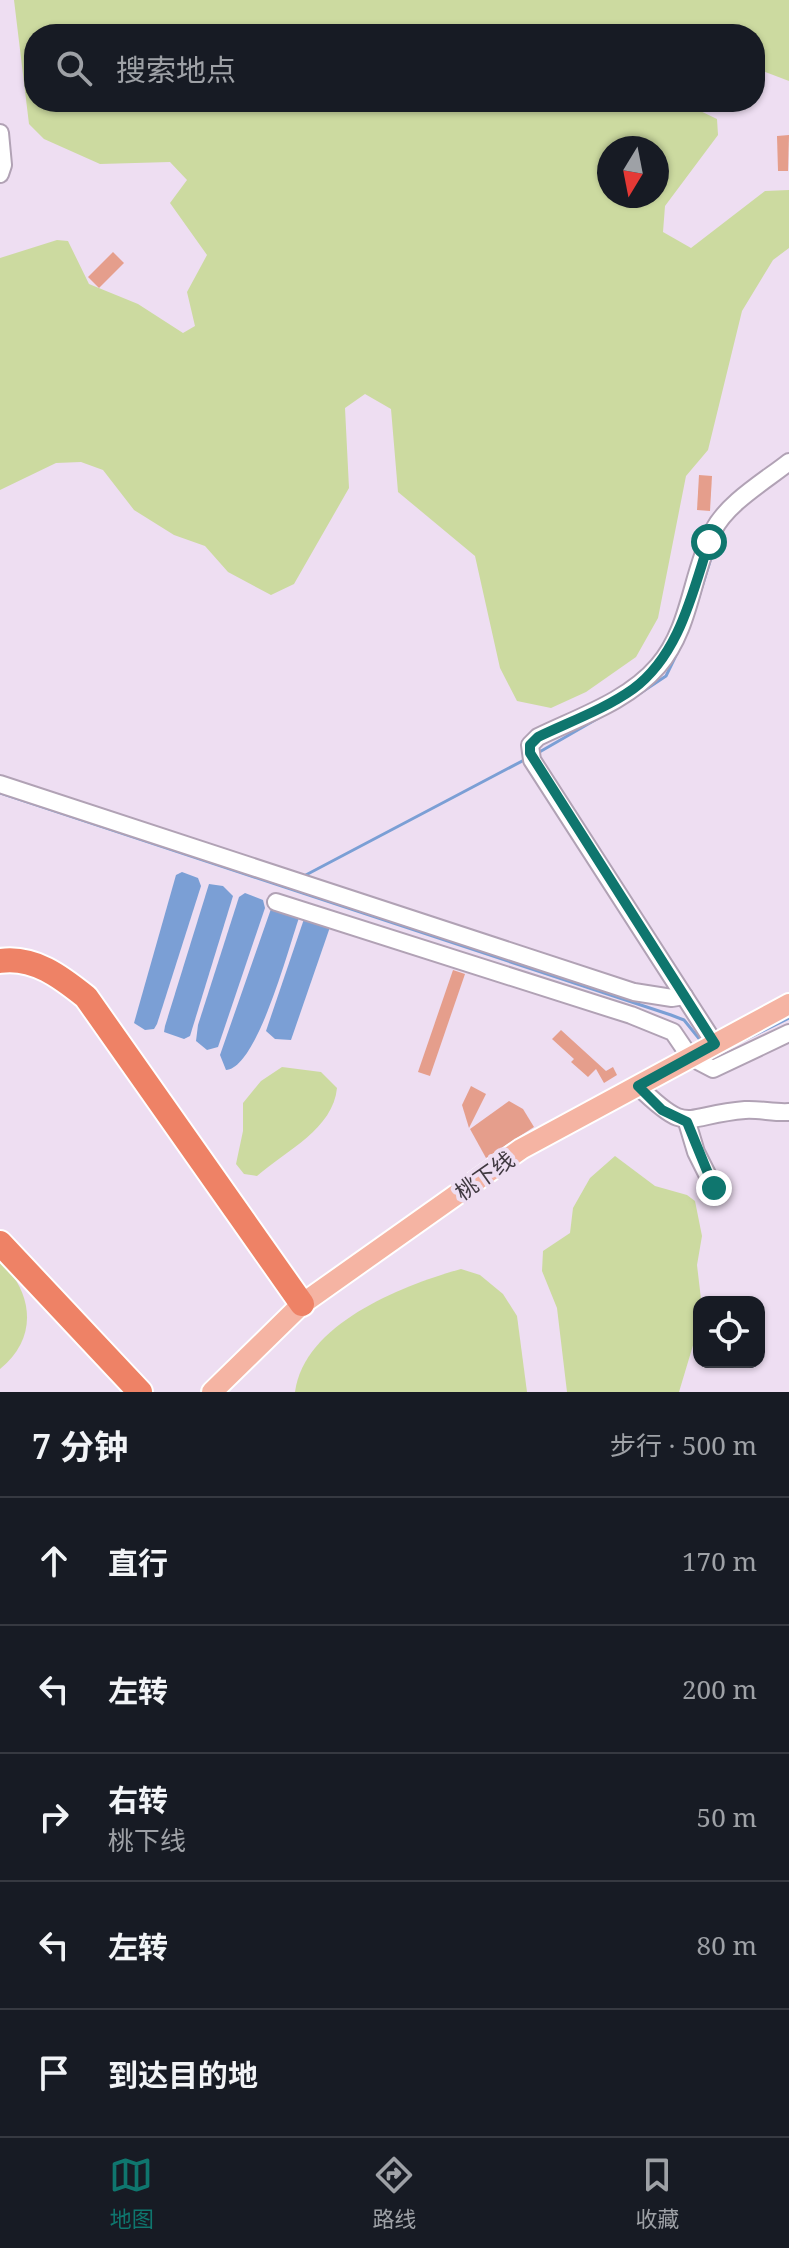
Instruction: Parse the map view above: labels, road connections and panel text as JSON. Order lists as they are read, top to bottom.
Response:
{
  "streets": {
    "main road": ["桃下线"]
  },
  "north": "bottom",
  "page": {
    "search": "搜索地点",
    "heading": ["7 分钟", "步行 · 500 m"],
    "list": [
      ["直行", "170 m"],
      ["左转", "200 m"],
      ["右转", "桃下线", "50 m"],
      ["左转", "80 m"],
      "到达目的地"
    ],
    "nav": ["地图", "路线", "收藏"]
  }
}
